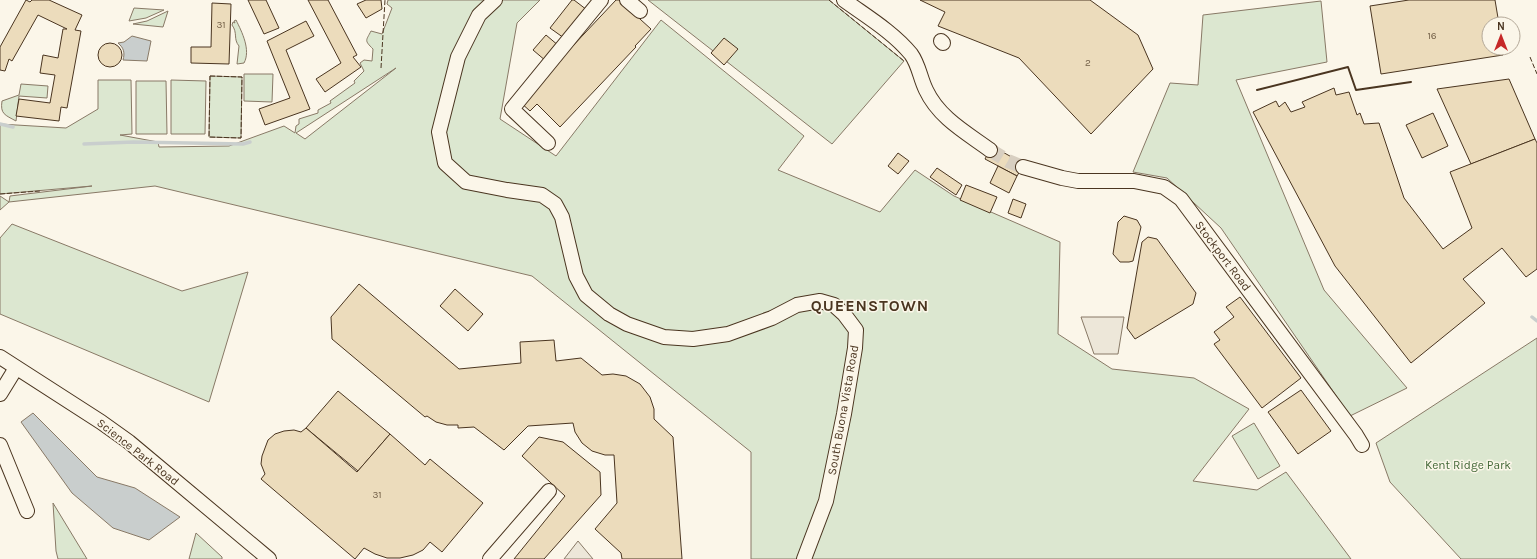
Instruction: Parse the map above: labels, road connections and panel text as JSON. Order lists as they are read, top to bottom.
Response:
{
  "streets": {
    "street": ["Stockport Road", "South Buona Vista Road", "Science Park Road"]
  },
  "districts": ["QUEENSTOWN"],
  "parks": ["Kent Ridge Park"],
  "house_numbers": [
    "31",
    "16",
    "2",
    "31"
  ],
  "north": "top"
}
